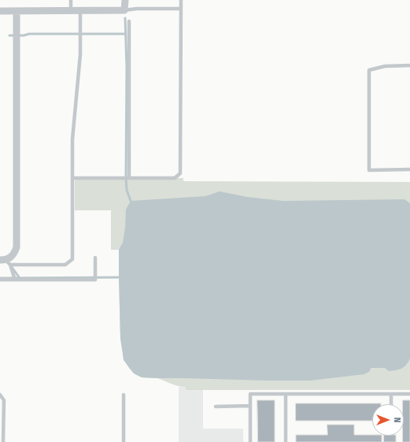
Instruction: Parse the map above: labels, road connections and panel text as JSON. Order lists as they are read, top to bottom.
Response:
{
  "north": "right"
}
